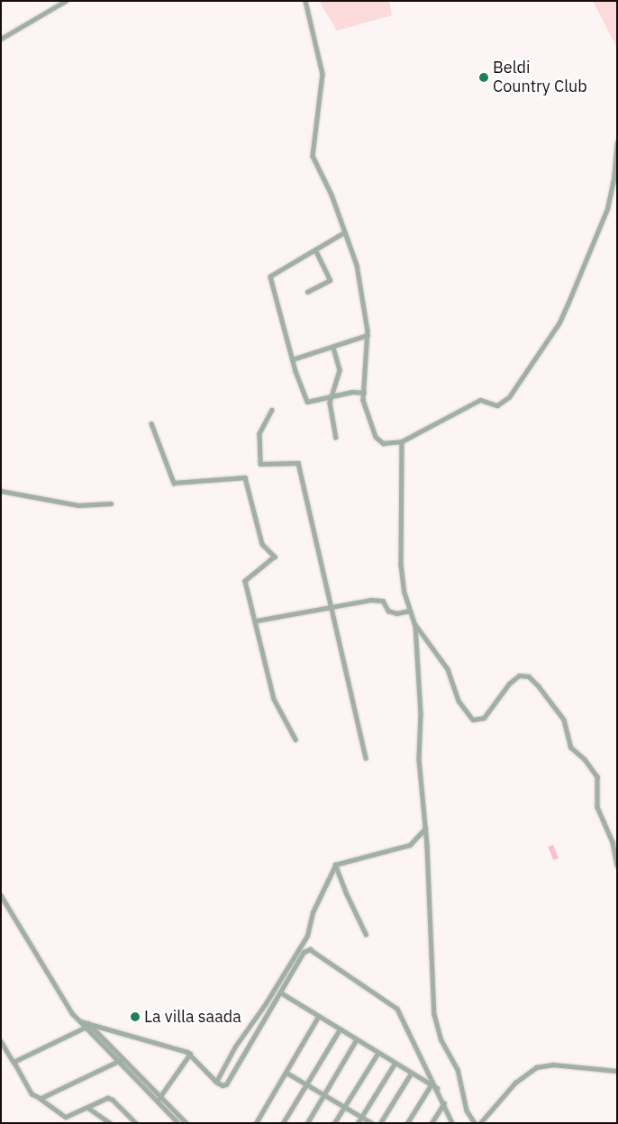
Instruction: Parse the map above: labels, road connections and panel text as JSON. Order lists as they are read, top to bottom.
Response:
{
  "places": ["Beldi Country Club", "La villa saada"]
}
